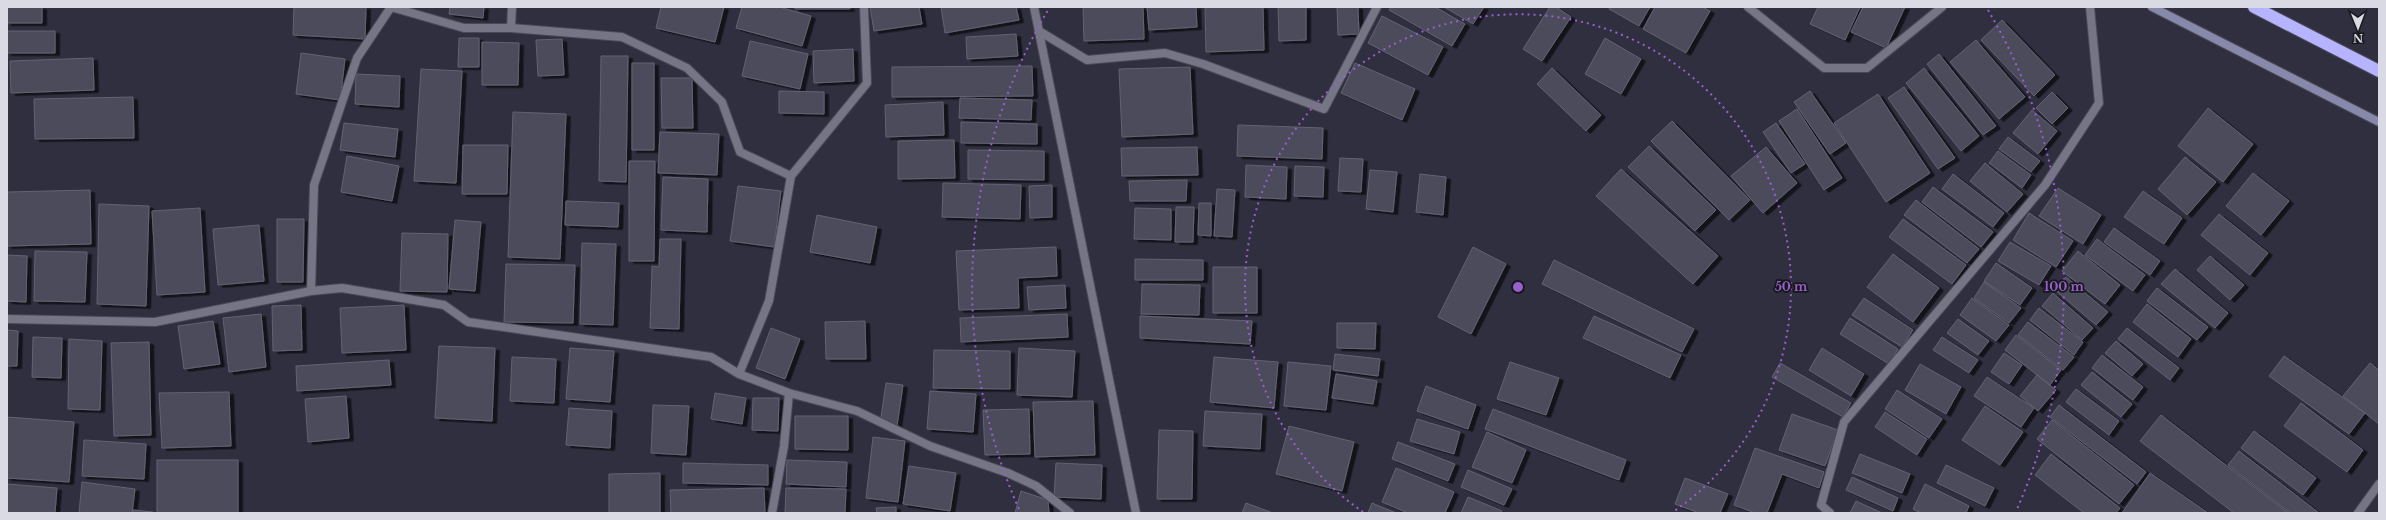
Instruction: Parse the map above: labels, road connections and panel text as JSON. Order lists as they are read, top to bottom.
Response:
{
  "north": "bottom",
  "rings": ["50 m", "100 m"]
}
